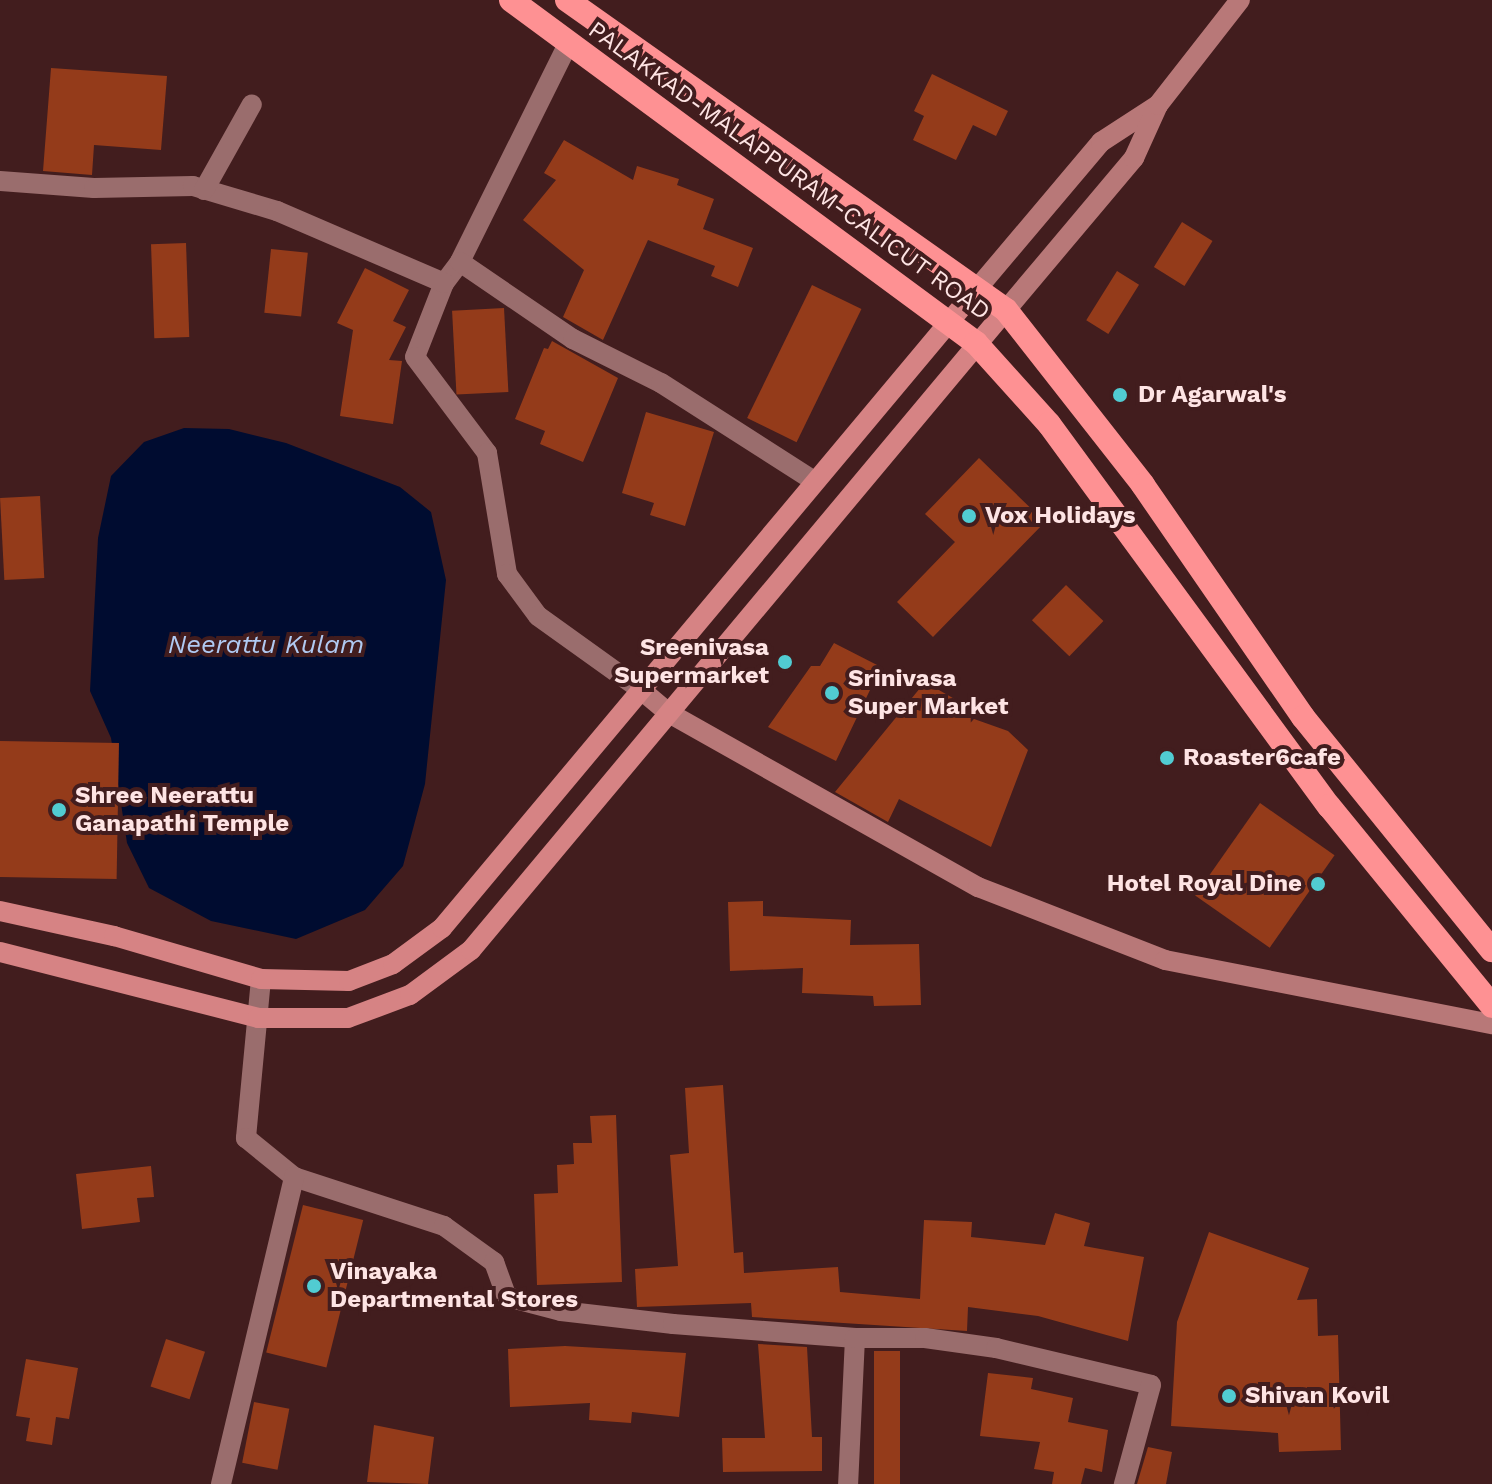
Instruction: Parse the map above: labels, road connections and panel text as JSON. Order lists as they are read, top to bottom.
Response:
{
  "streets": {
    "highway": ["PALAKKAD-MALAPPURAM-CALICUT ROAD"]
  },
  "water": ["Neerattu Kulam"],
  "places": [
    "Dr Agarwal's",
    "Vox Holidays",
    "Sreenivasa Supermarket",
    "Srinivasa Super Market",
    "Roaster6cafe",
    "Shree Neerattu Ganapathi Temple",
    "Hotel Royal Dine",
    "Vinayaka Departmental Stores",
    "Shivan Kovil"
  ]
}
